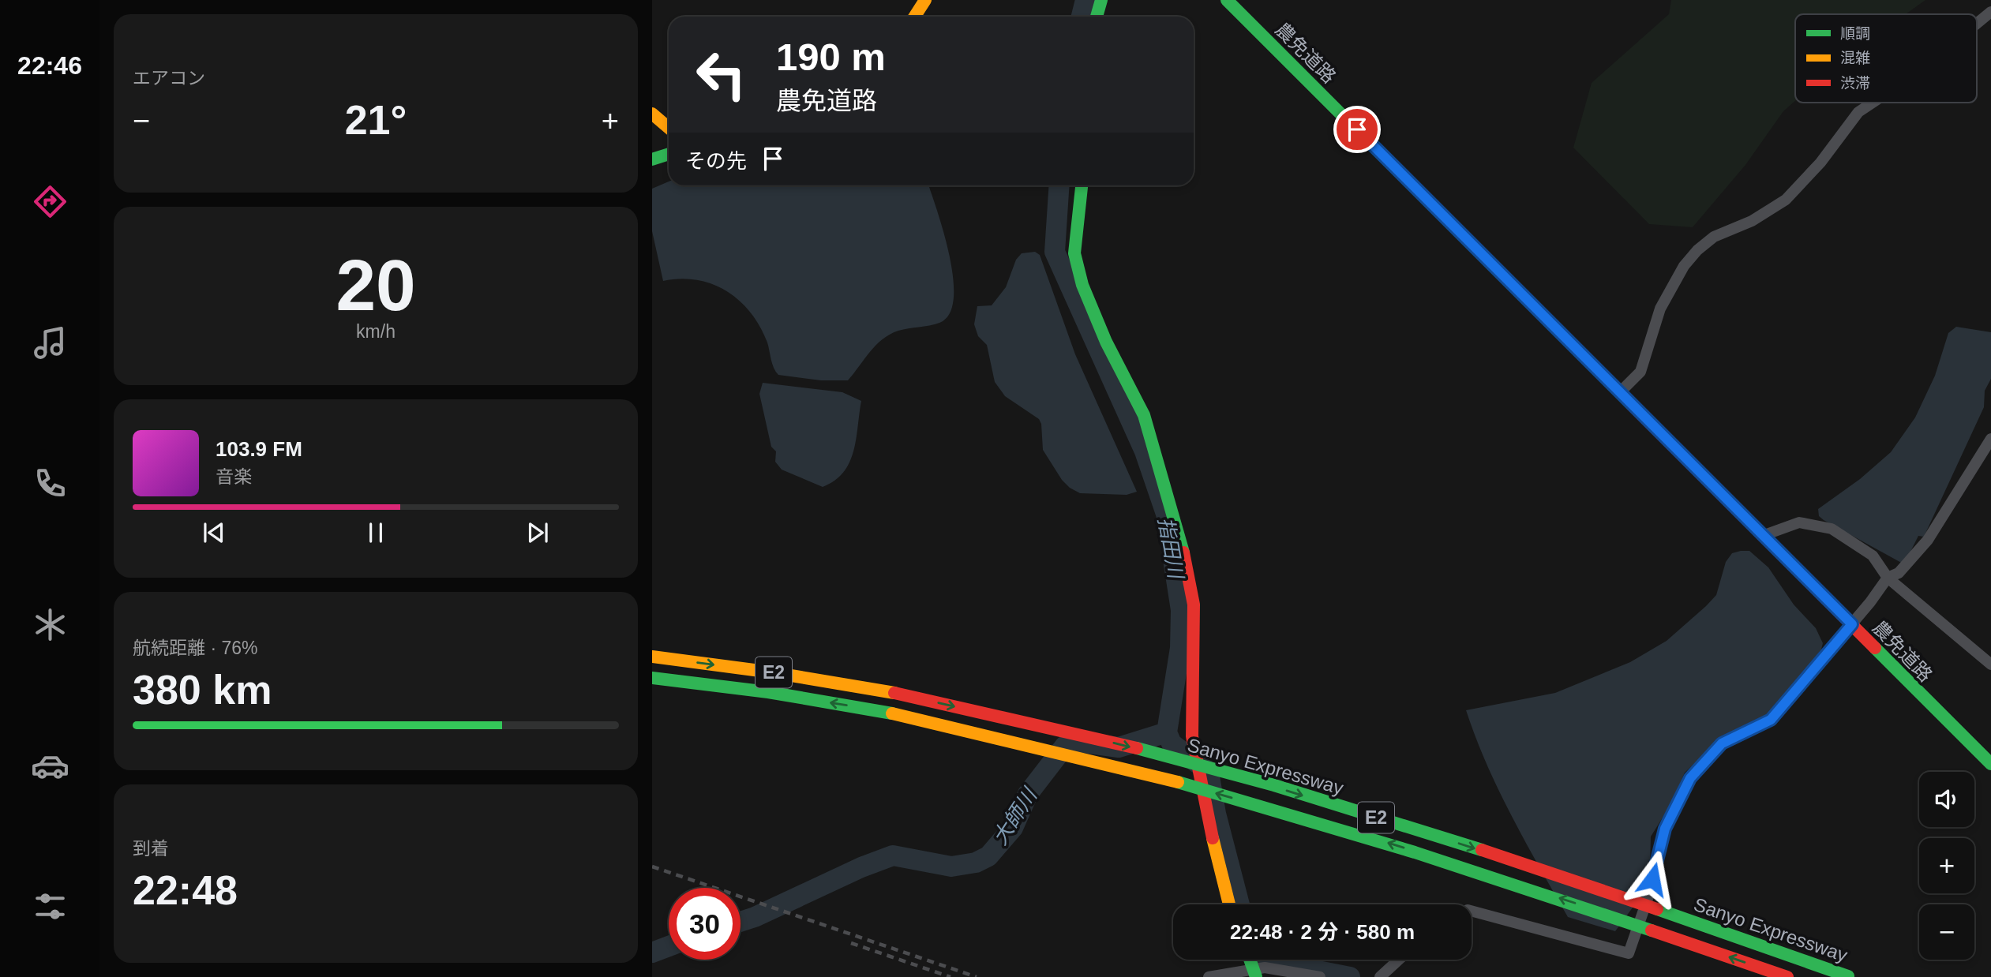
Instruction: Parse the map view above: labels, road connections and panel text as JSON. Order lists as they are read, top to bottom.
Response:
{
  "streets": {
    "main road": ["農免道路", "E2", "Sanyo Expressway"]
  },
  "water": ["指田川", "大師川"],
  "legend": ["順調", "混雑", "渋滞"],
  "page": {
    "tabs": "22:46",
    "tile": [
      "エアコン",
      ["20", "km/h"],
      ["航続距離 · 76%", "380 km"],
      ["到着", "22:48"]
    ],
    "turn": ["190 m", "農免道路"],
    "heat": ["−", "21°", "+"],
    "then": "その先",
    "song": ["103.9 FM", "音楽"],
    "map_buttons": ["+", "−"],
    "limit": "30",
    "trip": "22:48 · 2 分 · 580 m"
  }
}
